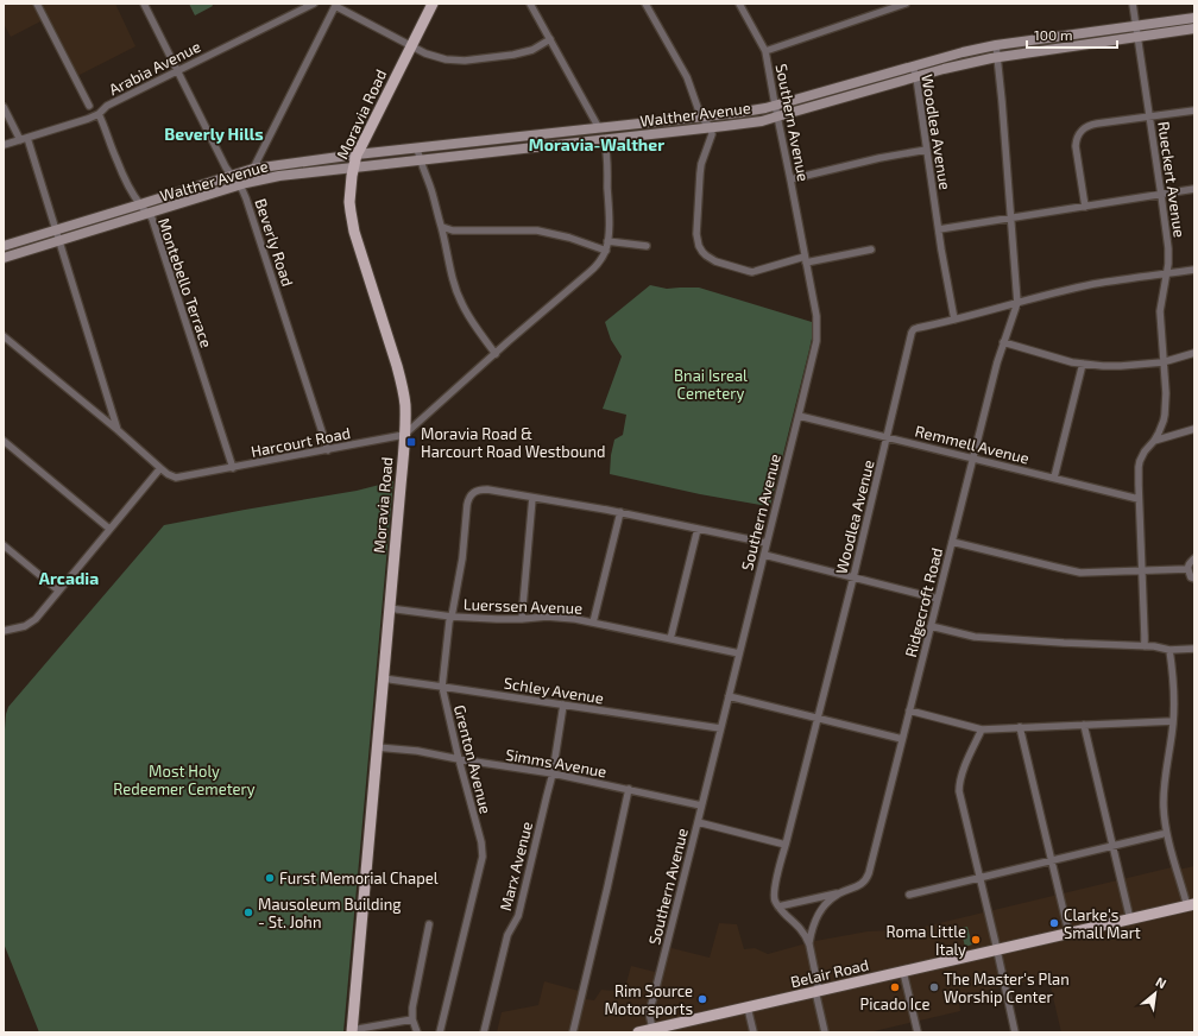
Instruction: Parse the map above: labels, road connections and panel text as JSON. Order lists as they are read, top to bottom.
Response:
{
  "streets": {
    "main road": ["Moravia Road", "Walther Avenue", "Belair Road"],
    "street": [
      "Arabia Avenue",
      "Southern Avenue",
      "Woodlea Avenue",
      "Rueckert Avenue",
      "Beverly Road",
      "Montebello Terrace",
      "Harcourt Road",
      "Remmell Avenue",
      "Ridgecroft Road",
      "Luerssen Avenue",
      "Schley Avenue",
      "Grenton Avenue",
      "Simms Avenue",
      "Marx Avenue"
    ]
  },
  "crossings": [
    ["Arabia Avenue", "Beverly Road"],
    ["Arabia Avenue", "Montebello Terrace"],
    ["Moravia Road", "Walther Avenue"],
    ["Moravia Road", "Harcourt Road"],
    ["Moravia Road", "Luerssen Avenue"],
    ["Moravia Road", "Schley Avenue"],
    ["Moravia Road", "Simms Avenue"],
    ["Walther Avenue", "Southern Avenue"],
    ["Walther Avenue", "Woodlea Avenue"],
    ["Walther Avenue", "Rueckert Avenue"],
    ["Walther Avenue", "Beverly Road"],
    ["Walther Avenue", "Montebello Terrace"],
    ["Southern Avenue", "Remmell Avenue"],
    ["Southern Avenue", "Luerssen Avenue"],
    ["Southern Avenue", "Schley Avenue"],
    ["Southern Avenue", "Simms Avenue"],
    ["Southern Avenue", "Belair Road"],
    ["Woodlea Avenue", "Remmell Avenue"],
    ["Woodlea Avenue", "Ridgecroft Road"],
    ["Rueckert Avenue", "Remmell Avenue"],
    ["Beverly Road", "Harcourt Road"],
    ["Montebello Terrace", "Harcourt Road"],
    ["Remmell Avenue", "Ridgecroft Road"],
    ["Luerssen Avenue", "Grenton Avenue"],
    ["Schley Avenue", "Grenton Avenue"],
    ["Schley Avenue", "Marx Avenue"],
    ["Grenton Avenue", "Simms Avenue"],
    ["Simms Avenue", "Marx Avenue"]
  ],
  "districts": ["Beverly Hills", "Moravia-Walther", "Arcadia"],
  "parks": ["Bnai Isreal Cemetery", "Most Holy Redeemer Cemetery"],
  "places": {
    "transit": ["Moravia Road & Harcourt Road Westbound"],
    "other": [
      "Furst Memorial Chapel",
      "Mausoleum Building - St. John",
      "Clarke's Small Mart",
      "Roma Little Italy",
      "Picado Ice",
      "The Master's Plan Worship Center",
      "Rim Source Motorsports"
    ]
  },
  "scale_bar": "100 m",
  "north": "top right"
}
